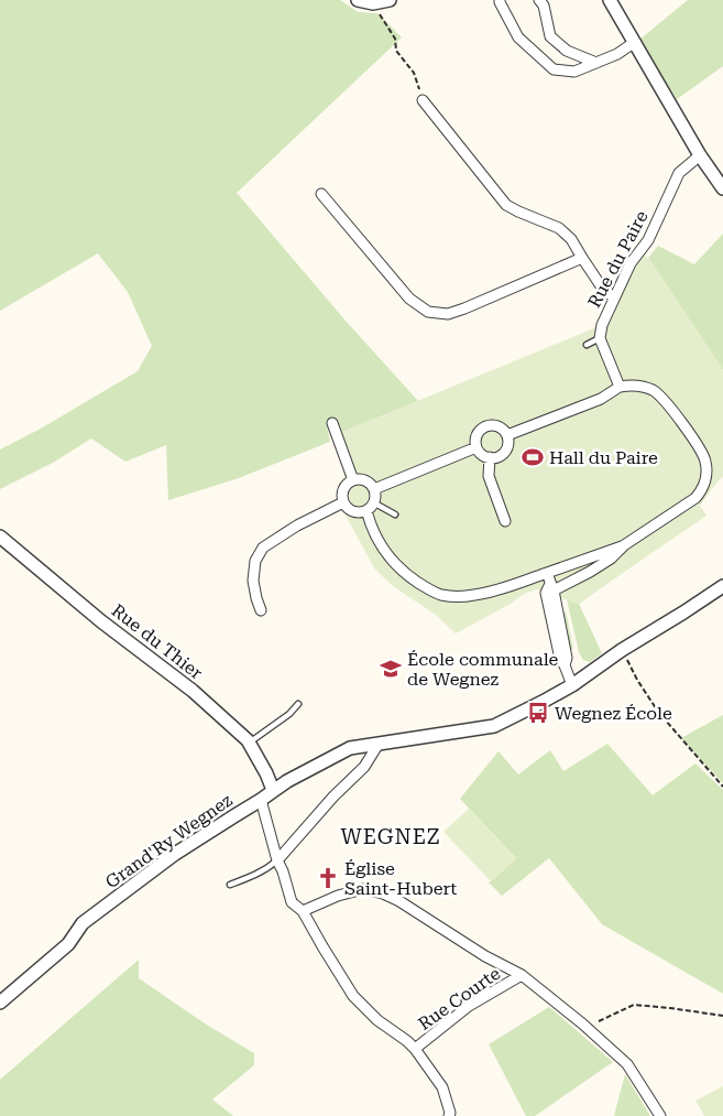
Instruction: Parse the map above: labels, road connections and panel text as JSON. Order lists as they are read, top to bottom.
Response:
{
  "streets": {
    "street": [
      "Rue du Paire",
      "Rue du Thier",
      "Grand'Ry Wegnez",
      "Rue Courte"
    ]
  },
  "crossings": [
    ["Rue du Thier", "Grand'Ry Wegnez"]
  ],
  "districts": ["WEGNEZ"],
  "places": {
    "sports": ["Hall du Paire"],
    "school or university": ["École communale de Wegnez"],
    "bus stop": ["Wegnez École"],
    "church": ["Église Saint-Hubert"]
  }
}
